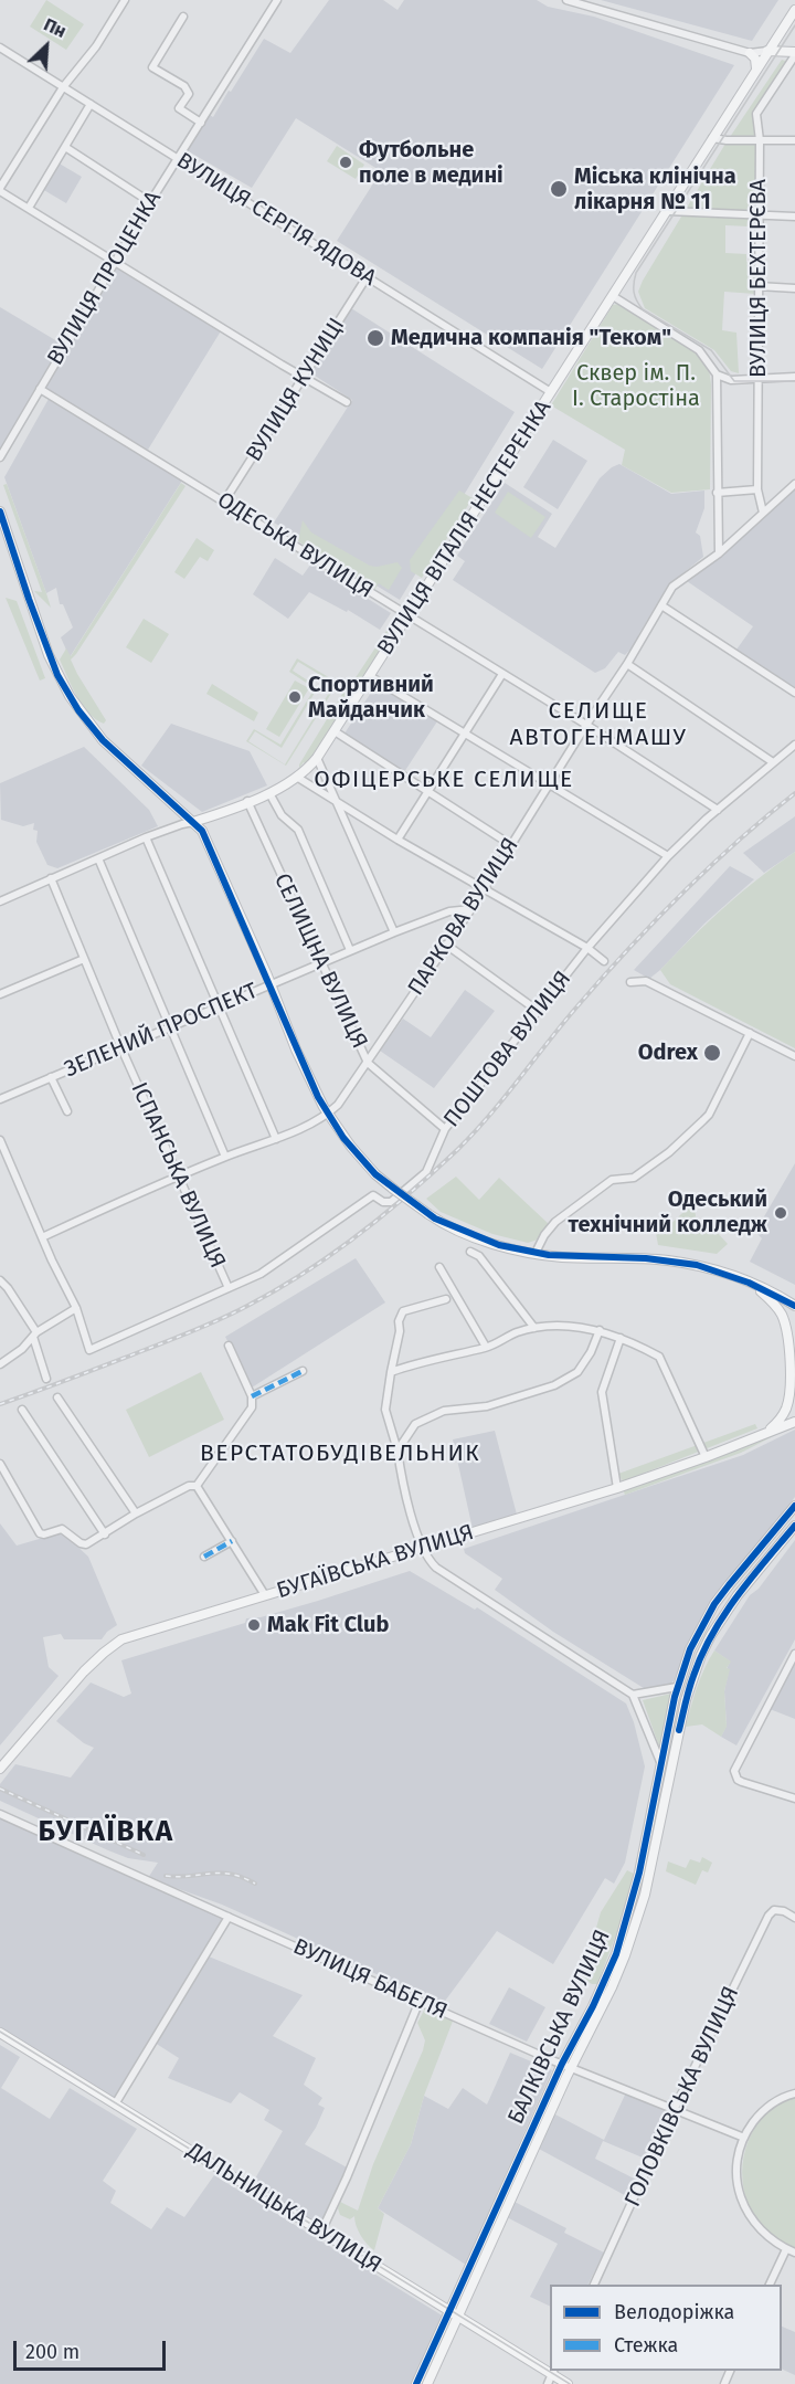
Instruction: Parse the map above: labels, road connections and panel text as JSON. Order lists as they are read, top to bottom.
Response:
{
  "streets": {
    "main road": [
      "ВУЛИЦЯ ВІТАЛІЯ НЕСТЕРЕНКА",
      "БУГАЇВСЬКА ВУЛИЦЯ",
      "БАЛКІВСЬКА ВУЛИЦЯ",
      "ДАЛЬНИЦЬКА ВУЛИЦЯ"
    ],
    "street": [
      "ВУЛИЦЯ СЕРГІЯ ЯДОВА",
      "ВУЛИЦЯ ПРОЦЕНКА",
      "ВУЛИЦЯ БЕХТЕРЄВА",
      "ВУЛИЦЯ КУНИЦІ",
      "ОДЕСЬКА ВУЛИЦЯ",
      "ПАРКОВА ВУЛИЦЯ",
      "СЕЛИЩНА ВУЛИЦЯ",
      "ЗЕЛЕНИЙ ПРОСПЕКТ",
      "ПОШТОВА ВУЛИЦЯ",
      "ІСПАНСЬКА ВУЛИЦЯ",
      "ВУЛИЦЯ БАБЕЛЯ",
      "ГОЛОВКІВСЬКА ВУЛИЦЯ"
    ]
  },
  "crossings": [
    ["ВУЛИЦЯ СЕРГІЯ ЯДОВА", "ВУЛИЦЯ ПРОЦЕНКА"],
    ["ВУЛИЦЯ СЕРГІЯ ЯДОВА", "ВУЛИЦЯ КУНИЦІ"],
    ["ВУЛИЦЯ СЕРГІЯ ЯДОВА", "ВУЛИЦЯ ВІТАЛІЯ НЕСТЕРЕНКА"],
    ["ВУЛИЦЯ ПРОЦЕНКА", "ОДЕСЬКА ВУЛИЦЯ"],
    ["ВУЛИЦЯ БЕХТЕРЄВА", "ПАРКОВА ВУЛИЦЯ"],
    ["ВУЛИЦЯ КУНИЦІ", "ОДЕСЬКА ВУЛИЦЯ"],
    ["ВУЛИЦЯ ВІТАЛІЯ НЕСТЕРЕНКА", "ОДЕСЬКА ВУЛИЦЯ"],
    ["ВУЛИЦЯ ВІТАЛІЯ НЕСТЕРЕНКА", "СЕЛИЩНА ВУЛИЦЯ"],
    ["ОДЕСЬКА ВУЛИЦЯ", "ПАРКОВА ВУЛИЦЯ"],
    ["ОДЕСЬКА ВУЛИЦЯ", "ПОШТОВА ВУЛИЦЯ"],
    ["ПАРКОВА ВУЛИЦЯ", "СЕЛИЩНА ВУЛИЦЯ"],
    ["ПАРКОВА ВУЛИЦЯ", "ЗЕЛЕНИЙ ПРОСПЕКТ"],
    ["ПАРКОВА ВУЛИЦЯ", "ІСПАНСЬКА ВУЛИЦЯ"],
    ["СЕЛИЩНА ВУЛИЦЯ", "ЗЕЛЕНИЙ ПРОСПЕКТ"],
    ["СЕЛИЩНА ВУЛИЦЯ", "ПОШТОВА ВУЛИЦЯ"],
    ["ЗЕЛЕНИЙ ПРОСПЕКТ", "ІСПАНСЬКА ВУЛИЦЯ"],
    ["ПОШТОВА ВУЛИЦЯ", "ІСПАНСЬКА ВУЛИЦЯ"],
    ["ВУЛИЦЯ БАБЕЛЯ", "БАЛКІВСЬКА ВУЛИЦЯ"],
    ["ВУЛИЦЯ БАБЕЛЯ", "ГОЛОВКІВСЬКА ВУЛИЦЯ"],
    ["БАЛКІВСЬКА ВУЛИЦЯ", "ДАЛЬНИЦЬКА ВУЛИЦЯ"]
  ],
  "districts": [
    "СЕЛИЩЕ АВТОГЕНМАШУ",
    "ОФІЦЕРСЬКЕ СЕЛИЩЕ",
    "ВЕРСТАТОБУДІВЕЛЬНИК",
    "БУГАЇВКА"
  ],
  "parks": ["Сквер ім. П. І. Старостіна"],
  "places": [
    "Футбольне поле в медині",
    "Міська клінічна лікарня № 11",
    "Медична компанія \"Теком\"",
    "Спортивний Майданчик",
    "Odrex",
    "Одеський технічний колледж",
    "Mak Fit Club"
  ],
  "legend": ["Велодоріжка", "Стежка"],
  "scale_bar": "200 m",
  "north": "top right"
}
